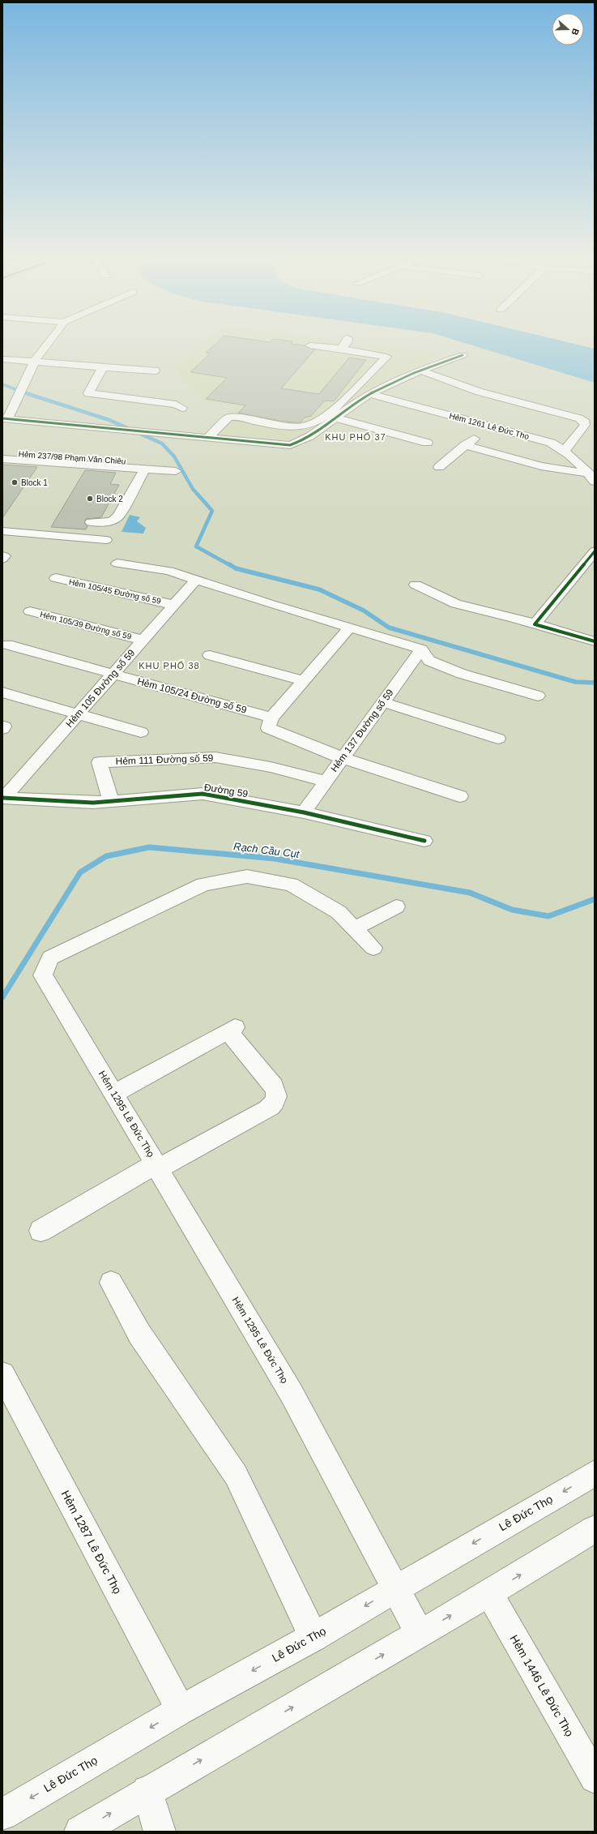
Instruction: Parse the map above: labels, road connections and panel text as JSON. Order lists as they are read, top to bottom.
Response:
{
  "streets": {
    "street": [
      "Hẻm 1261 Lê Đức Thọ",
      "Hẻm 237/98 Phạm Văn Chiêu",
      "Hẻm 105/45 Đường số 59",
      "Hẻm 105/39 Đường số 59",
      "Hẻm 105 Đường số 59",
      "Hẻm 105/24 Đường số 59",
      "Hẻm 137 Đường số 59",
      "Hẻm 111 Đường số 59",
      "Đường 59",
      "Hẻm 1295 Lê Đức Thọ",
      "Lê Đức Thọ",
      "Hẻm 1287 Lê Đức Thọ",
      "Hẻm 1446 Lê Đức Thọ"
    ]
  },
  "crossings": [
    ["Hẻm 105/45 Đường số 59", "Hẻm 105 Đường số 59"],
    ["Hẻm 105/39 Đường số 59", "Hẻm 105 Đường số 59"],
    ["Hẻm 105 Đường số 59", "Hẻm 105/24 Đường số 59"],
    ["Hẻm 105 Đường số 59", "Đường 59"],
    ["Hẻm 137 Đường số 59", "Hẻm 111 Đường số 59"],
    ["Hẻm 137 Đường số 59", "Đường 59"],
    ["Hẻm 111 Đường số 59", "Đường 59"],
    ["Hẻm 1295 Lê Đức Thọ", "Lê Đức Thọ"],
    ["Lê Đức Thọ", "Hẻm 1287 Lê Đức Thọ"]
  ],
  "districts": ["KHU PHỐ 37", "KHU PHỐ 38"],
  "water": ["Rạch Cầu Cụt"],
  "places": ["Block 1", "Block 2"],
  "north": "right"
}
